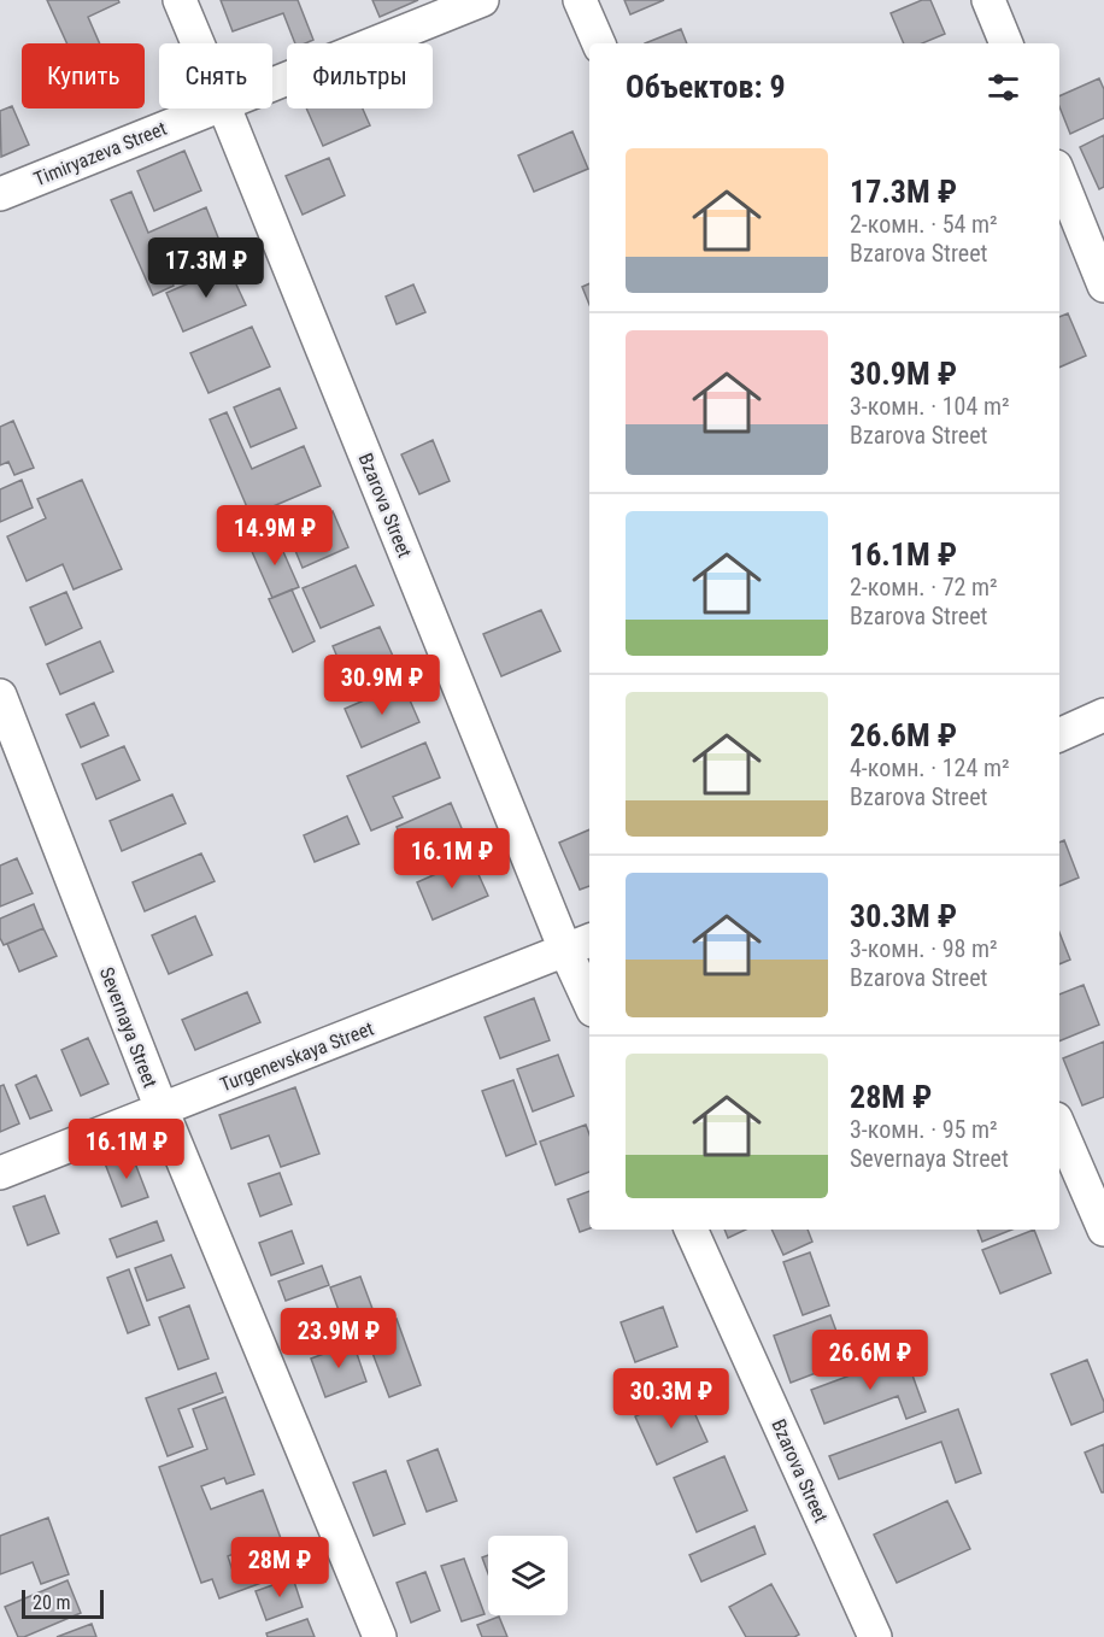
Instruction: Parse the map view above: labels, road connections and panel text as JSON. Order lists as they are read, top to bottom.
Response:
{
  "streets": {
    "street": [
      "Timiryazeva Street",
      "Bzarova Street",
      "Severnaya Street",
      "Turgenevskaya Street"
    ]
  },
  "crossings": [
    ["Bzarova Street", "Turgenevskaya Street"],
    ["Severnaya Street", "Turgenevskaya Street"]
  ],
  "scale_bar": "20 m",
  "page": {
    "chip": ["Купить", "Снять", "Фильтры"],
    "heading": "Объектов: 9",
    "list": [
      {
        "name": "17.3M ₽",
        "note": "2-комн. · 54 m² · Bzarova Street"
      },
      {
        "name": "30.9M ₽",
        "note": "3-комн. · 104 m² · Bzarova Street"
      },
      {
        "name": "16.1M ₽",
        "note": "2-комн. · 72 m² · Bzarova Street"
      },
      {
        "name": "26.6M ₽",
        "note": "4-комн. · 124 m² · Bzarova Street"
      },
      {
        "name": "30.3M ₽",
        "note": "3-комн. · 98 m² · Bzarova Street"
      },
      {
        "name": "28M ₽",
        "note": "3-комн. · 95 m² · Severnaya Street"
      }
    ],
    "price": [
      "17.3M ₽",
      "14.9M ₽",
      "30.9M ₽",
      "16.1M ₽",
      "16.1M ₽",
      "23.9M ₽",
      "26.6M ₽",
      "30.3M ₽",
      "28M ₽"
    ],
    "scale": "20 m"
  }
}
